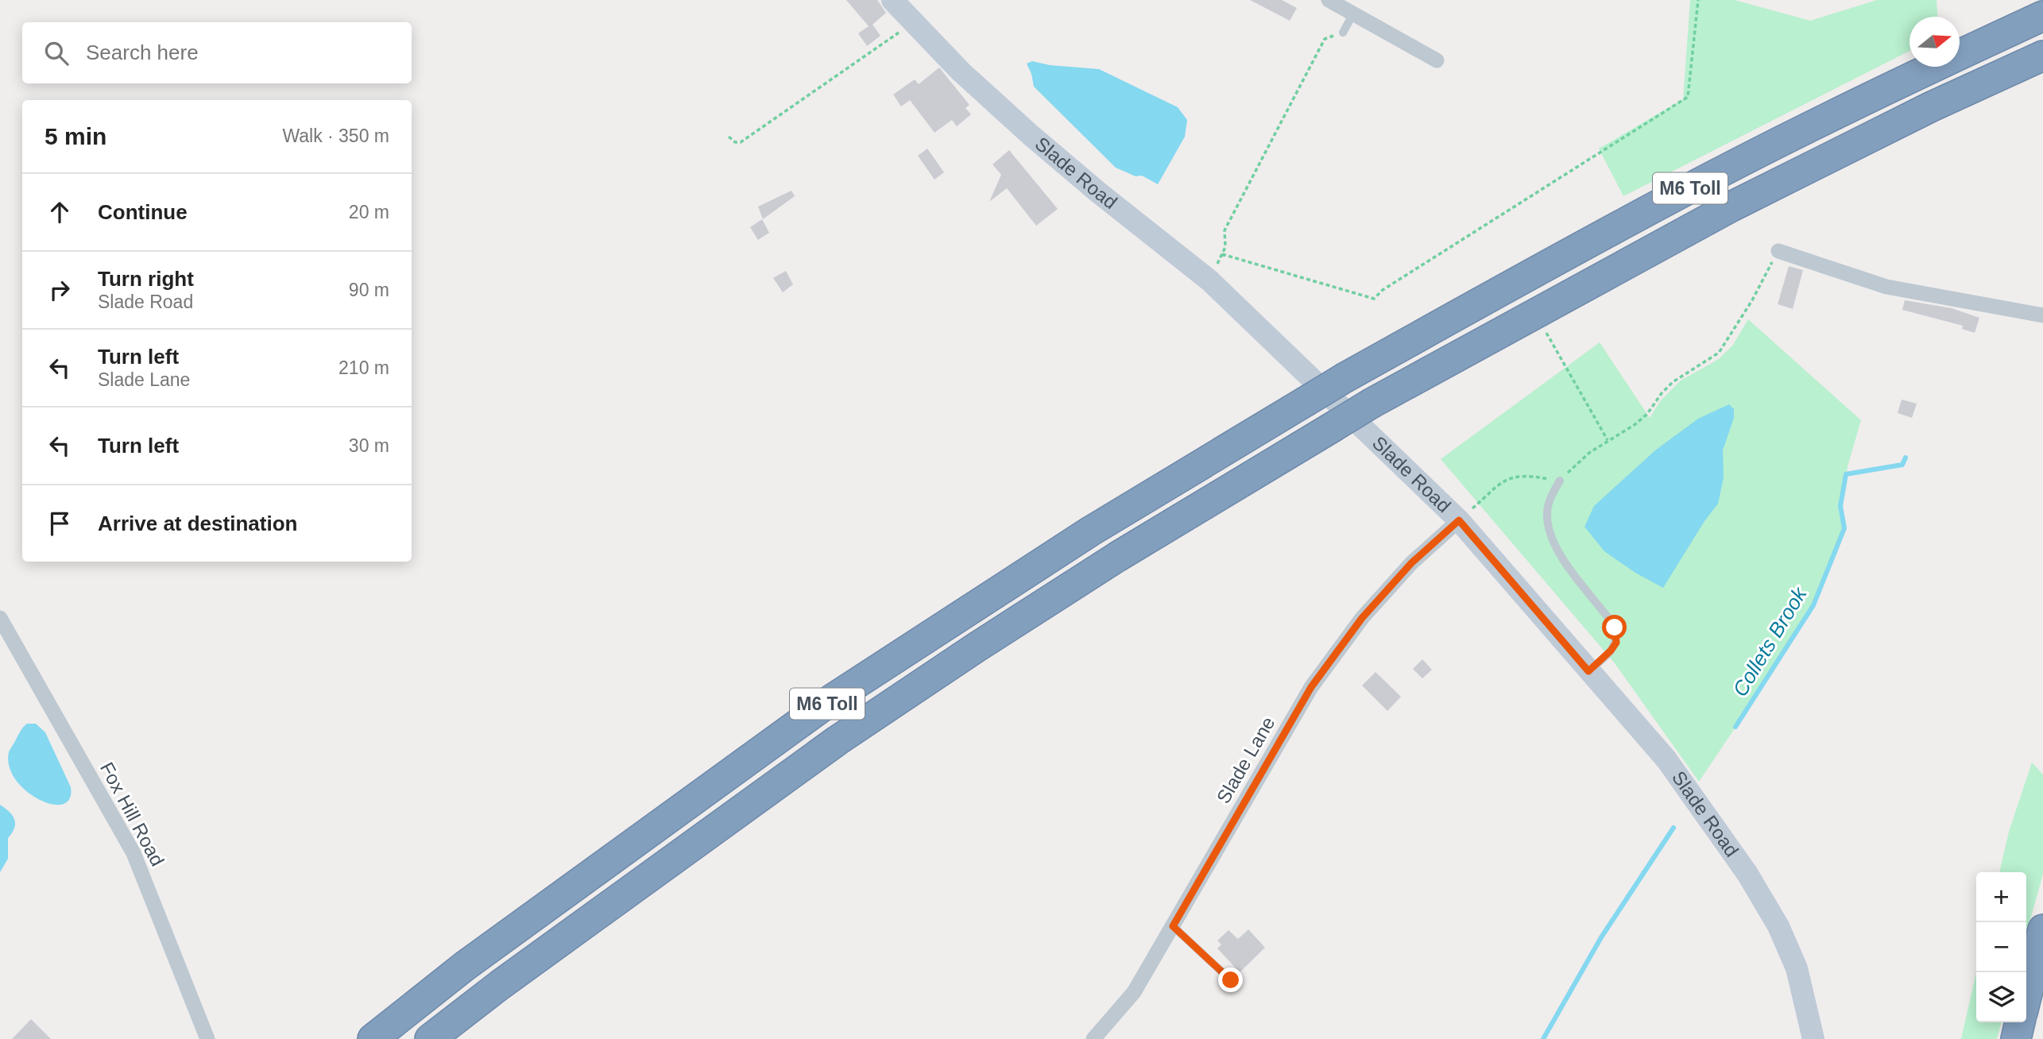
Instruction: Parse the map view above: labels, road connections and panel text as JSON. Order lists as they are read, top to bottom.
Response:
{
  "streets": {
    "highway": ["M6 Toll"],
    "main road": ["Slade Road"],
    "street": ["Slade Lane", "Fox Hill Road"]
  },
  "crossings": [
    ["Slade Road", "Slade Lane"]
  ],
  "water": ["Collets Brook"],
  "north": "right",
  "page": {
    "search": "Search here",
    "heading": ["5 min", "Walk · 350 m"],
    "list": [
      ["Continue", "20 m"],
      ["Turn right", "Slade Road", "90 m"],
      ["Turn left", "Slade Lane", "210 m"],
      ["Turn left", "30 m"],
      "Arrive at destination"
    ],
    "map_buttons": ["+", "−"]
  }
}
